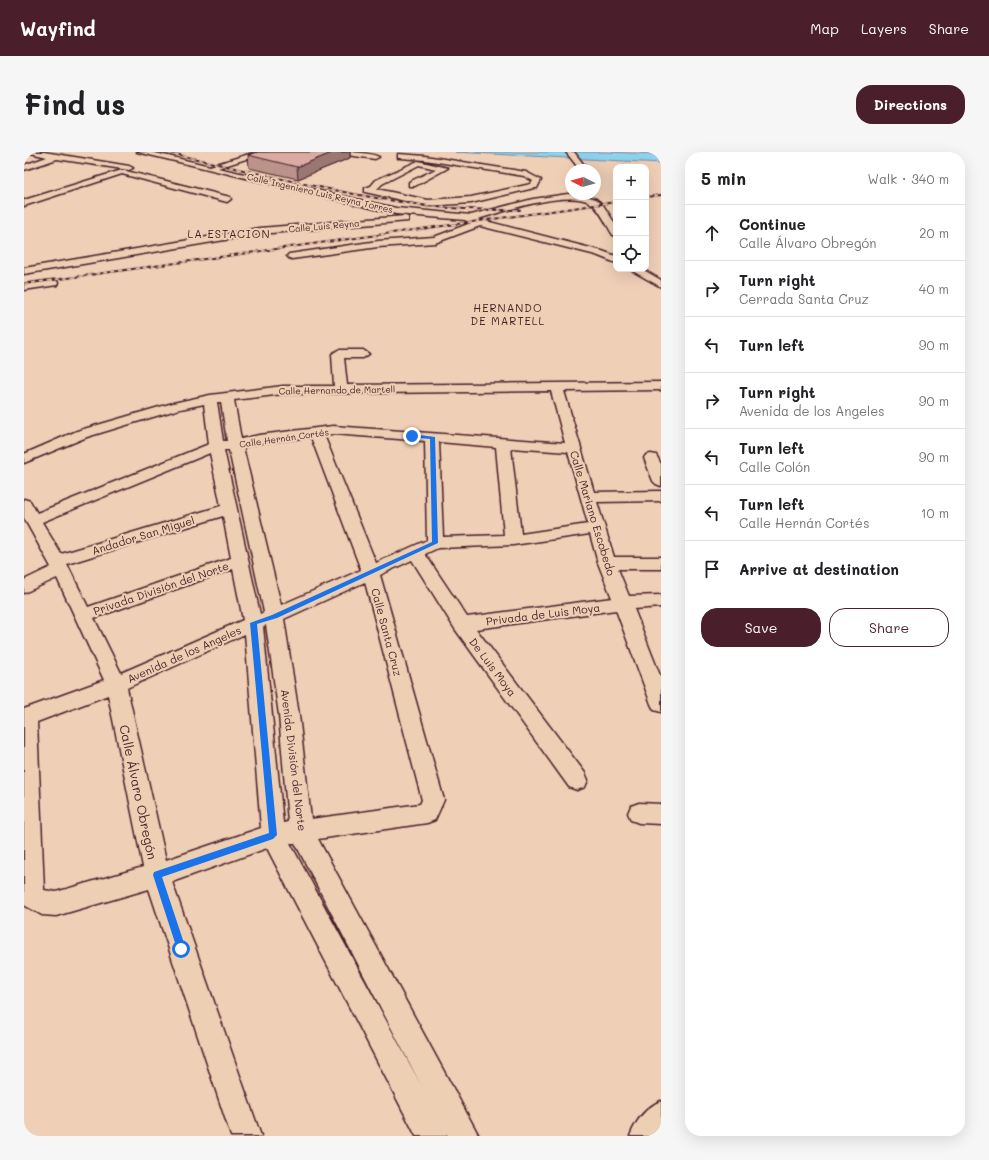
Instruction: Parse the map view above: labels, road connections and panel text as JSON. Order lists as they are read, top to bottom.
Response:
{
  "streets": {
    "street": [
      "Calle Ingeniero Luis Reyna Torres",
      "Calle Luis Reyna",
      "Calle Hernando de Martell",
      "Calle Hernán Cortés",
      "Calle Mariano Escobedo",
      "Andador San Miguel",
      "Privada División del Norte",
      "Privada de Luis Moya",
      "Calle Santa Cruz",
      "Avenida de los Angeles",
      "De Luis Moya",
      "Avenida División del Norte",
      "Calle Álvaro Obregón"
    ]
  },
  "crossings": [
    ["Calle Ingeniero Luis Reyna Torres", "Calle Luis Reyna"],
    ["Calle Hernando de Martell", "Calle Mariano Escobedo"],
    ["Calle Hernando de Martell", "Avenida División del Norte"],
    ["Calle Hernán Cortés", "Calle Mariano Escobedo"],
    ["Calle Hernán Cortés", "Calle Santa Cruz"],
    ["Calle Hernán Cortés", "Avenida División del Norte"],
    ["Calle Hernán Cortés", "Calle Álvaro Obregón"],
    ["Calle Mariano Escobedo", "Privada de Luis Moya"],
    ["Calle Mariano Escobedo", "Avenida de los Angeles"],
    ["Andador San Miguel", "Avenida División del Norte"],
    ["Andador San Miguel", "Calle Álvaro Obregón"],
    ["Privada División del Norte", "Avenida División del Norte"],
    ["Privada División del Norte", "Calle Álvaro Obregón"],
    ["Privada de Luis Moya", "De Luis Moya"],
    ["Calle Santa Cruz", "Avenida de los Angeles"],
    ["Calle Santa Cruz", "Avenida División del Norte"],
    ["Avenida de los Angeles", "De Luis Moya"],
    ["Avenida de los Angeles", "Avenida División del Norte"],
    ["Avenida de los Angeles", "Calle Álvaro Obregón"]
  ],
  "districts": ["LA ESTACION", "HERNANDO DE MARTELL"],
  "north": "left",
  "page": {
    "header": "Wayfind",
    "nav": ["Map", "Layers", "Share"],
    "buttons": [
      "Directions",
      ["Save", "Share"]
    ],
    "title": "Find us",
    "heading": ["5 min", "Walk · 340 m"],
    "map_buttons": ["+", "−"],
    "list": [
      ["Continue", "Calle Álvaro Obregón", "20 m"],
      ["Turn right", "Cerrada Santa Cruz", "40 m"],
      ["Turn left", "90 m"],
      ["Turn right", "Avenida de los Angeles", "90 m"],
      ["Turn left", "Calle Colón", "90 m"],
      ["Turn left", "Calle Hernán Cortés", "10 m"],
      "Arrive at destination"
    ]
  }
}
